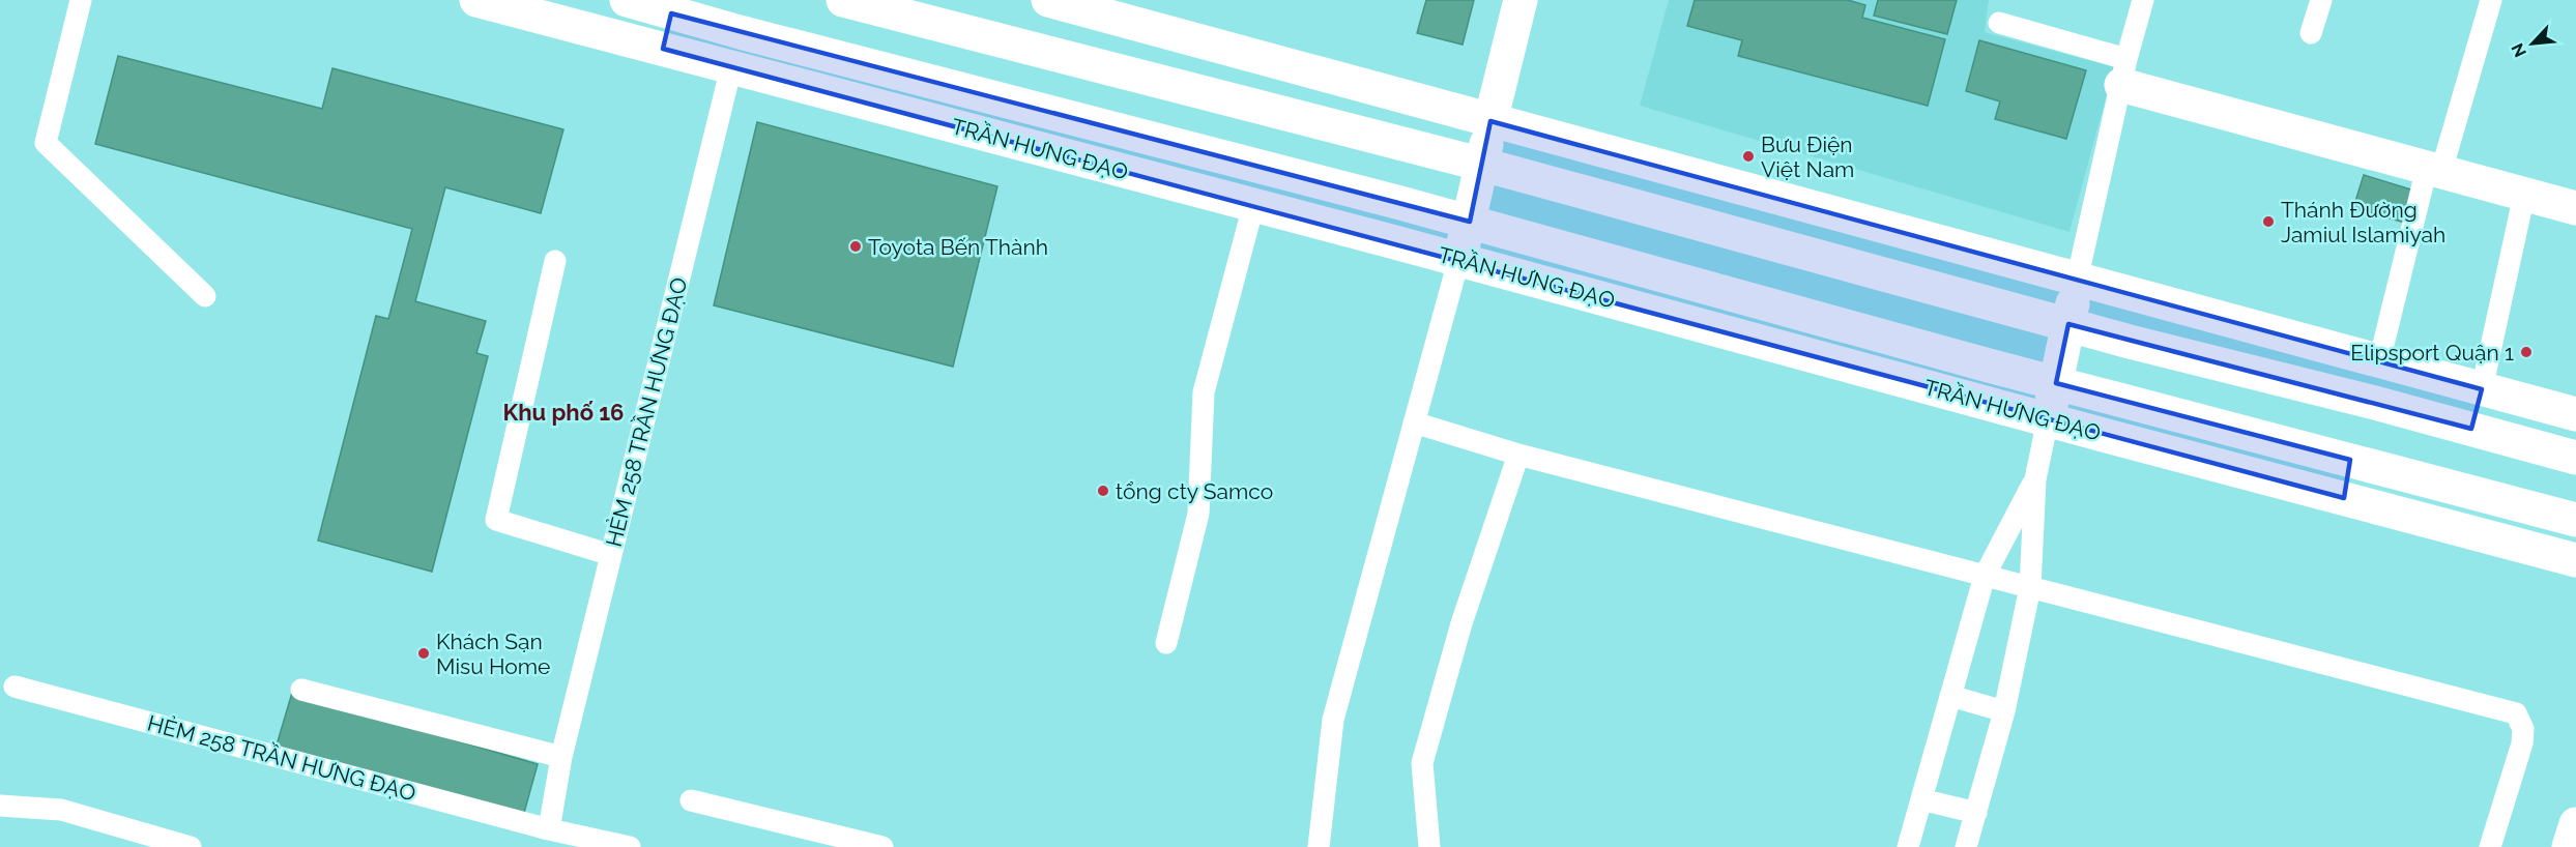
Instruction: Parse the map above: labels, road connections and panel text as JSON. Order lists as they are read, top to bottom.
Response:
{
  "streets": {
    "main road": ["TRẦN HƯNG ĐẠO"],
    "lane": ["HẺM 258 TRẦN HƯNG ĐẠO"]
  },
  "crossings": [
    ["TRẦN HƯNG ĐẠO", "HẺM 258 TRẦN HƯNG ĐẠO"]
  ],
  "districts": ["Khu phố 16"],
  "places": [
    "Bưu Điện Việt Nam",
    "Thánh Đường Jamiul Islamiyah",
    "Toyota Bến Thành",
    "Elipsport Quận 1",
    "tổng cty Samco",
    "Khách Sạn Misu Home"
  ],
  "north": "bottom left"
}
